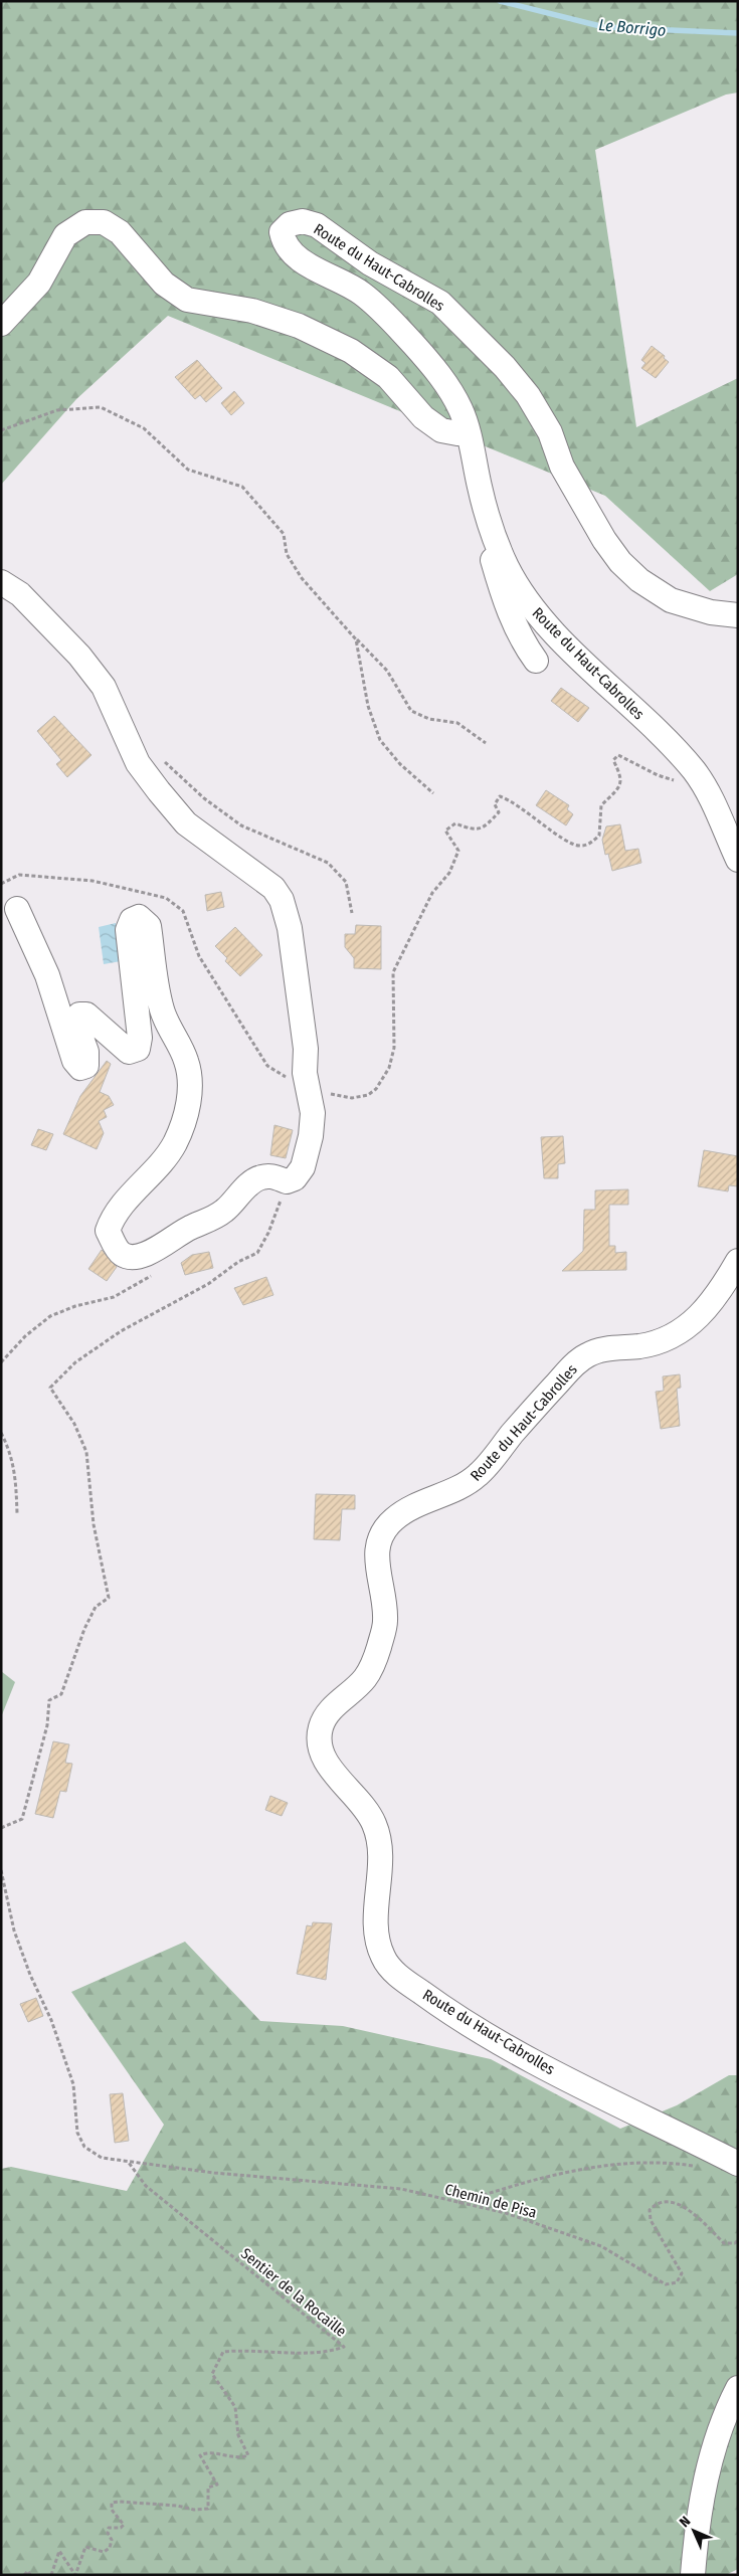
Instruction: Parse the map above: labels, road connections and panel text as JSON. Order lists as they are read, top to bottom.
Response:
{
  "streets": {
    "street": ["Route du Haut-Cabrolles"],
    "path": ["Chemin de Pisa", "Sentier de la Rocaille"]
  },
  "crossings": [
    ["Chemin de Pisa", "Sentier de la Rocaille"]
  ],
  "water": ["Le Borrigo"],
  "north": "top left"
}
